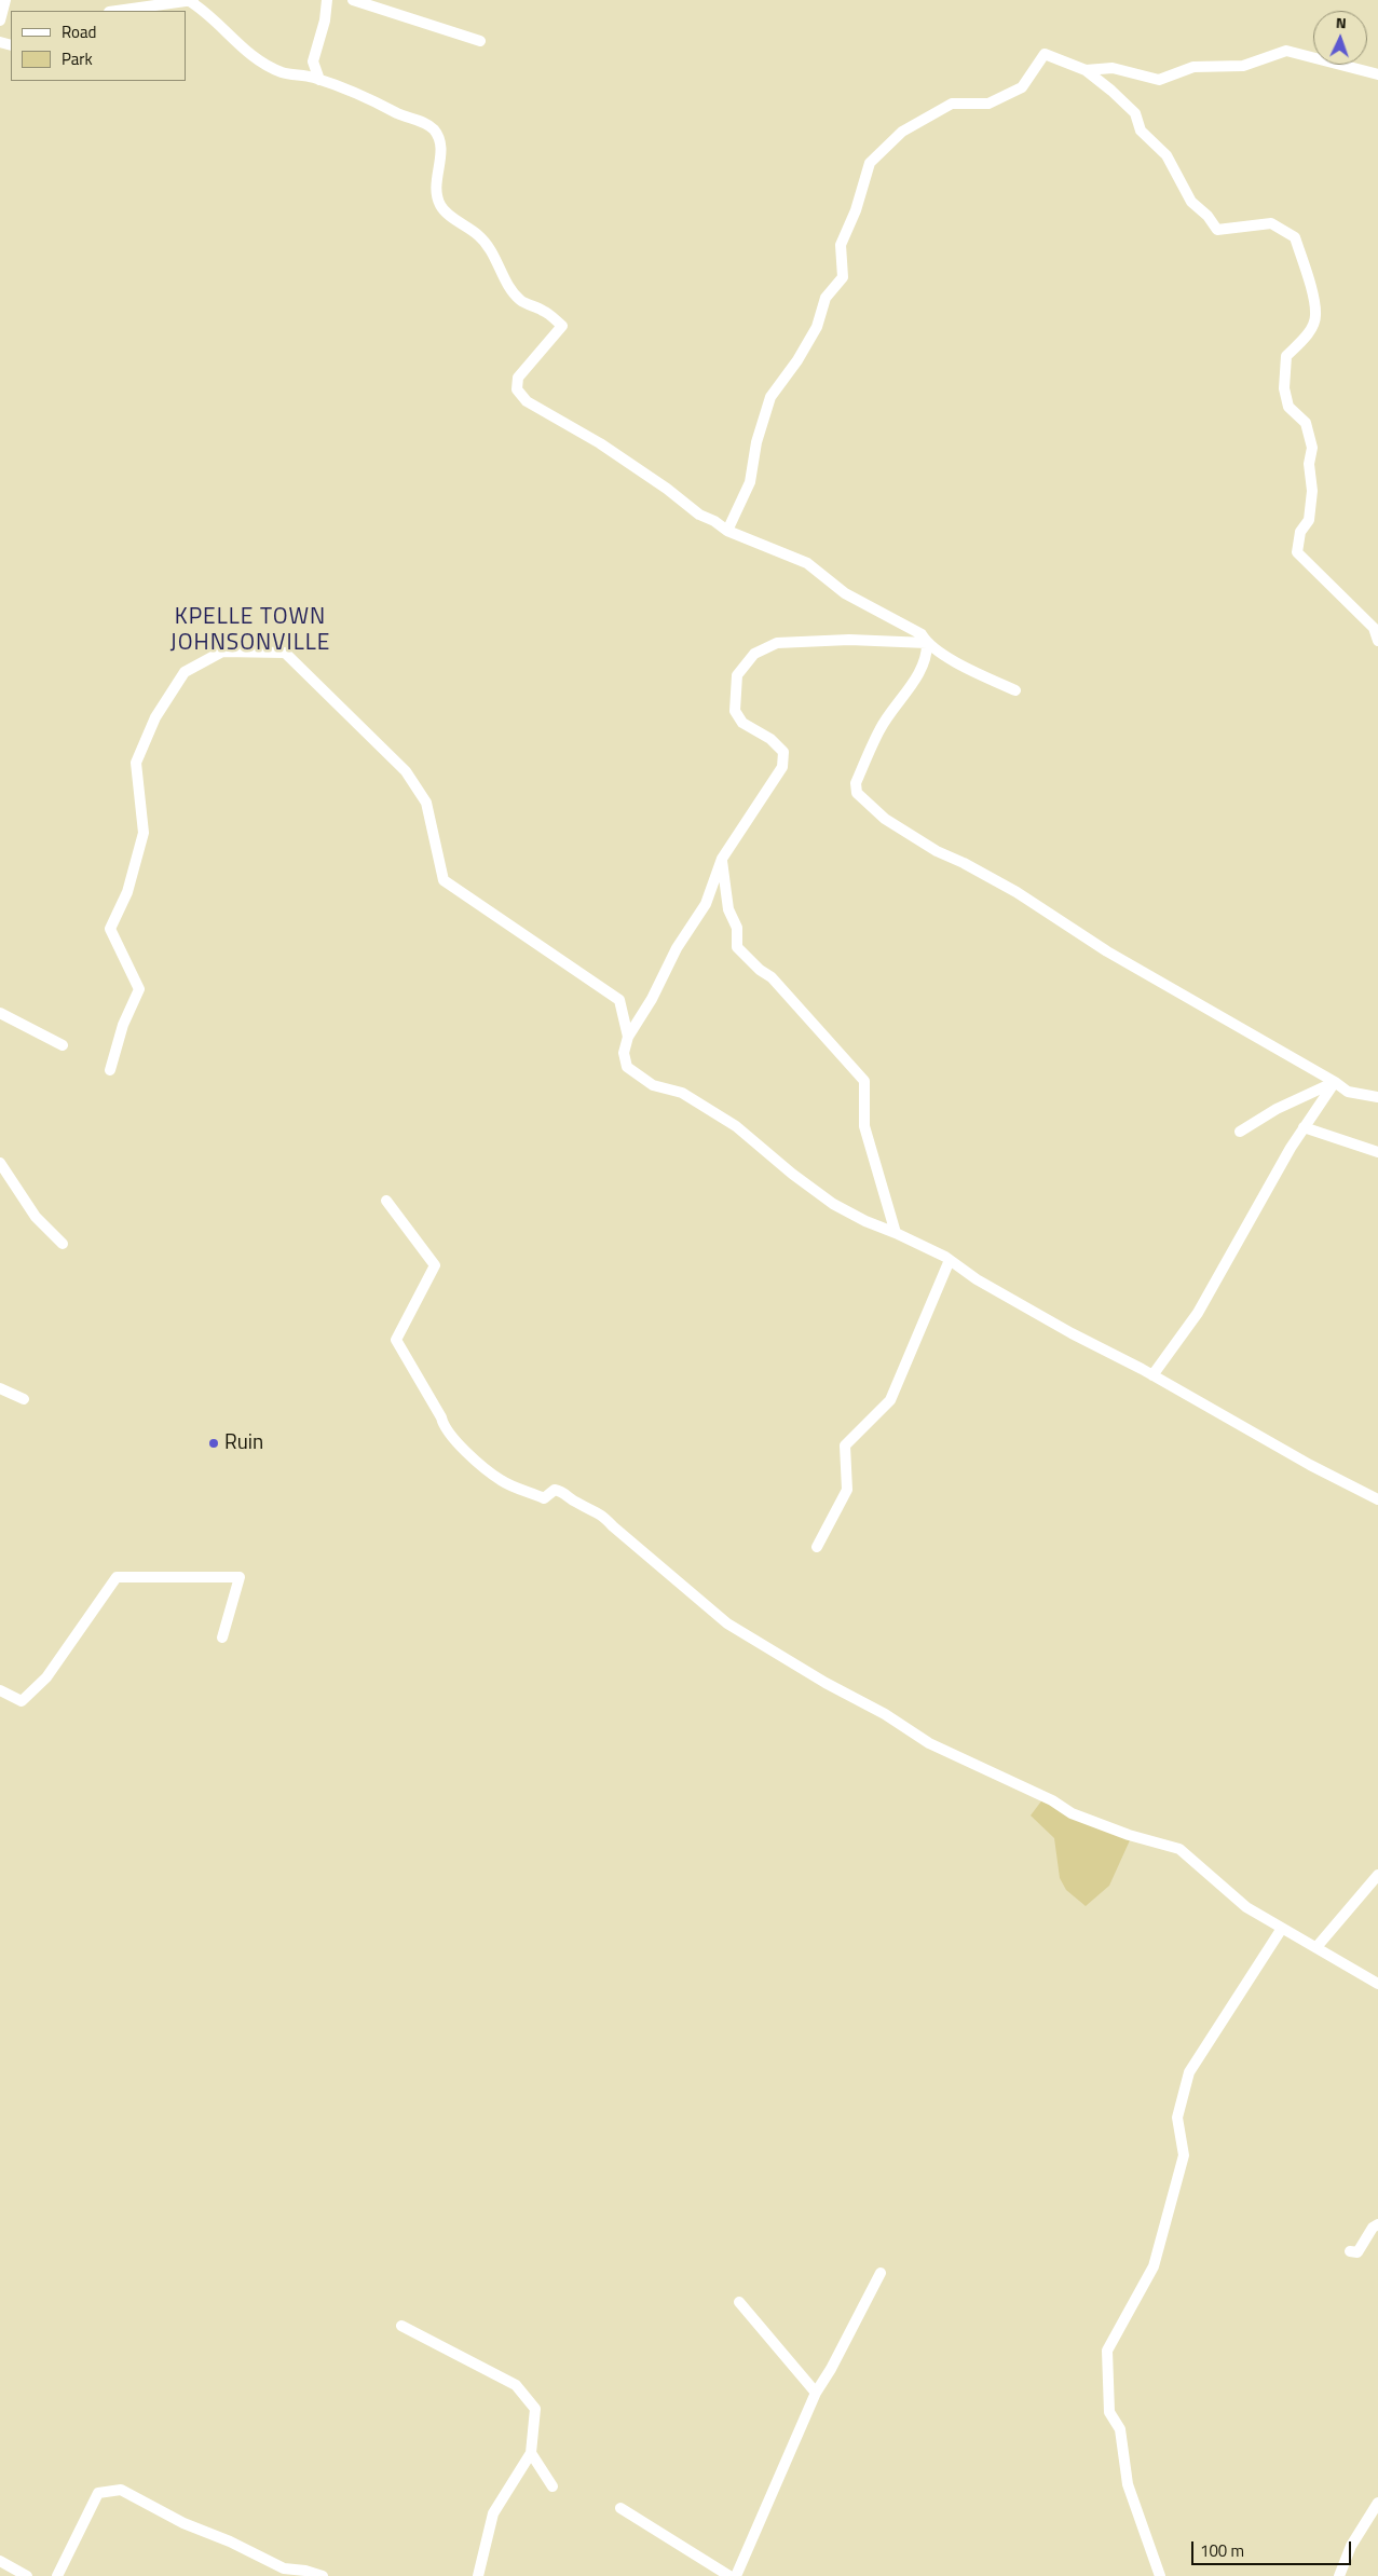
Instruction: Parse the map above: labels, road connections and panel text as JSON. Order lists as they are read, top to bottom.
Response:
{
  "districts": ["KPELLE TOWN JOHNSONVILLE"],
  "places": ["Ruin"],
  "legend": ["Road", "Park"],
  "scale_bar": "100 m",
  "north": "top"
}
